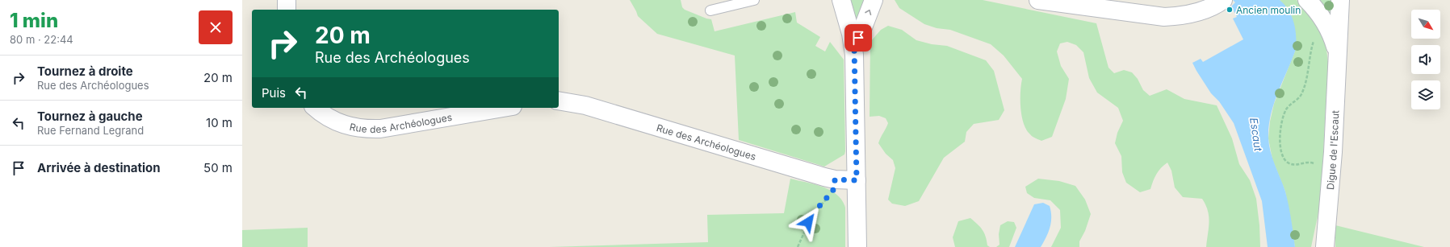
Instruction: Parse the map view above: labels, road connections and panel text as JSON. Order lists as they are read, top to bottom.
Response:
{
  "streets": {
    "street": ["Rue des Archéologues", "Digue de l'Escaut"]
  },
  "water": ["Escaut"],
  "places": ["Ancien moulin"],
  "north": "bottom right",
  "page": {
    "heading": ["1 min", "80 m · 22:44"],
    "turn": ["20 m", "Rue des Archéologues"],
    "list": [
      {
        "name": "Tournez à droite",
        "note": "Rue des Archéologues",
        "value": "20 m"
      },
      {
        "name": "Tournez à gauche",
        "note": "Rue Fernand Legrand",
        "value": "10 m"
      },
      {
        "name": "Arrivée à destination",
        "value": "50 m"
      }
    ],
    "then": "Puis"
  }
}
